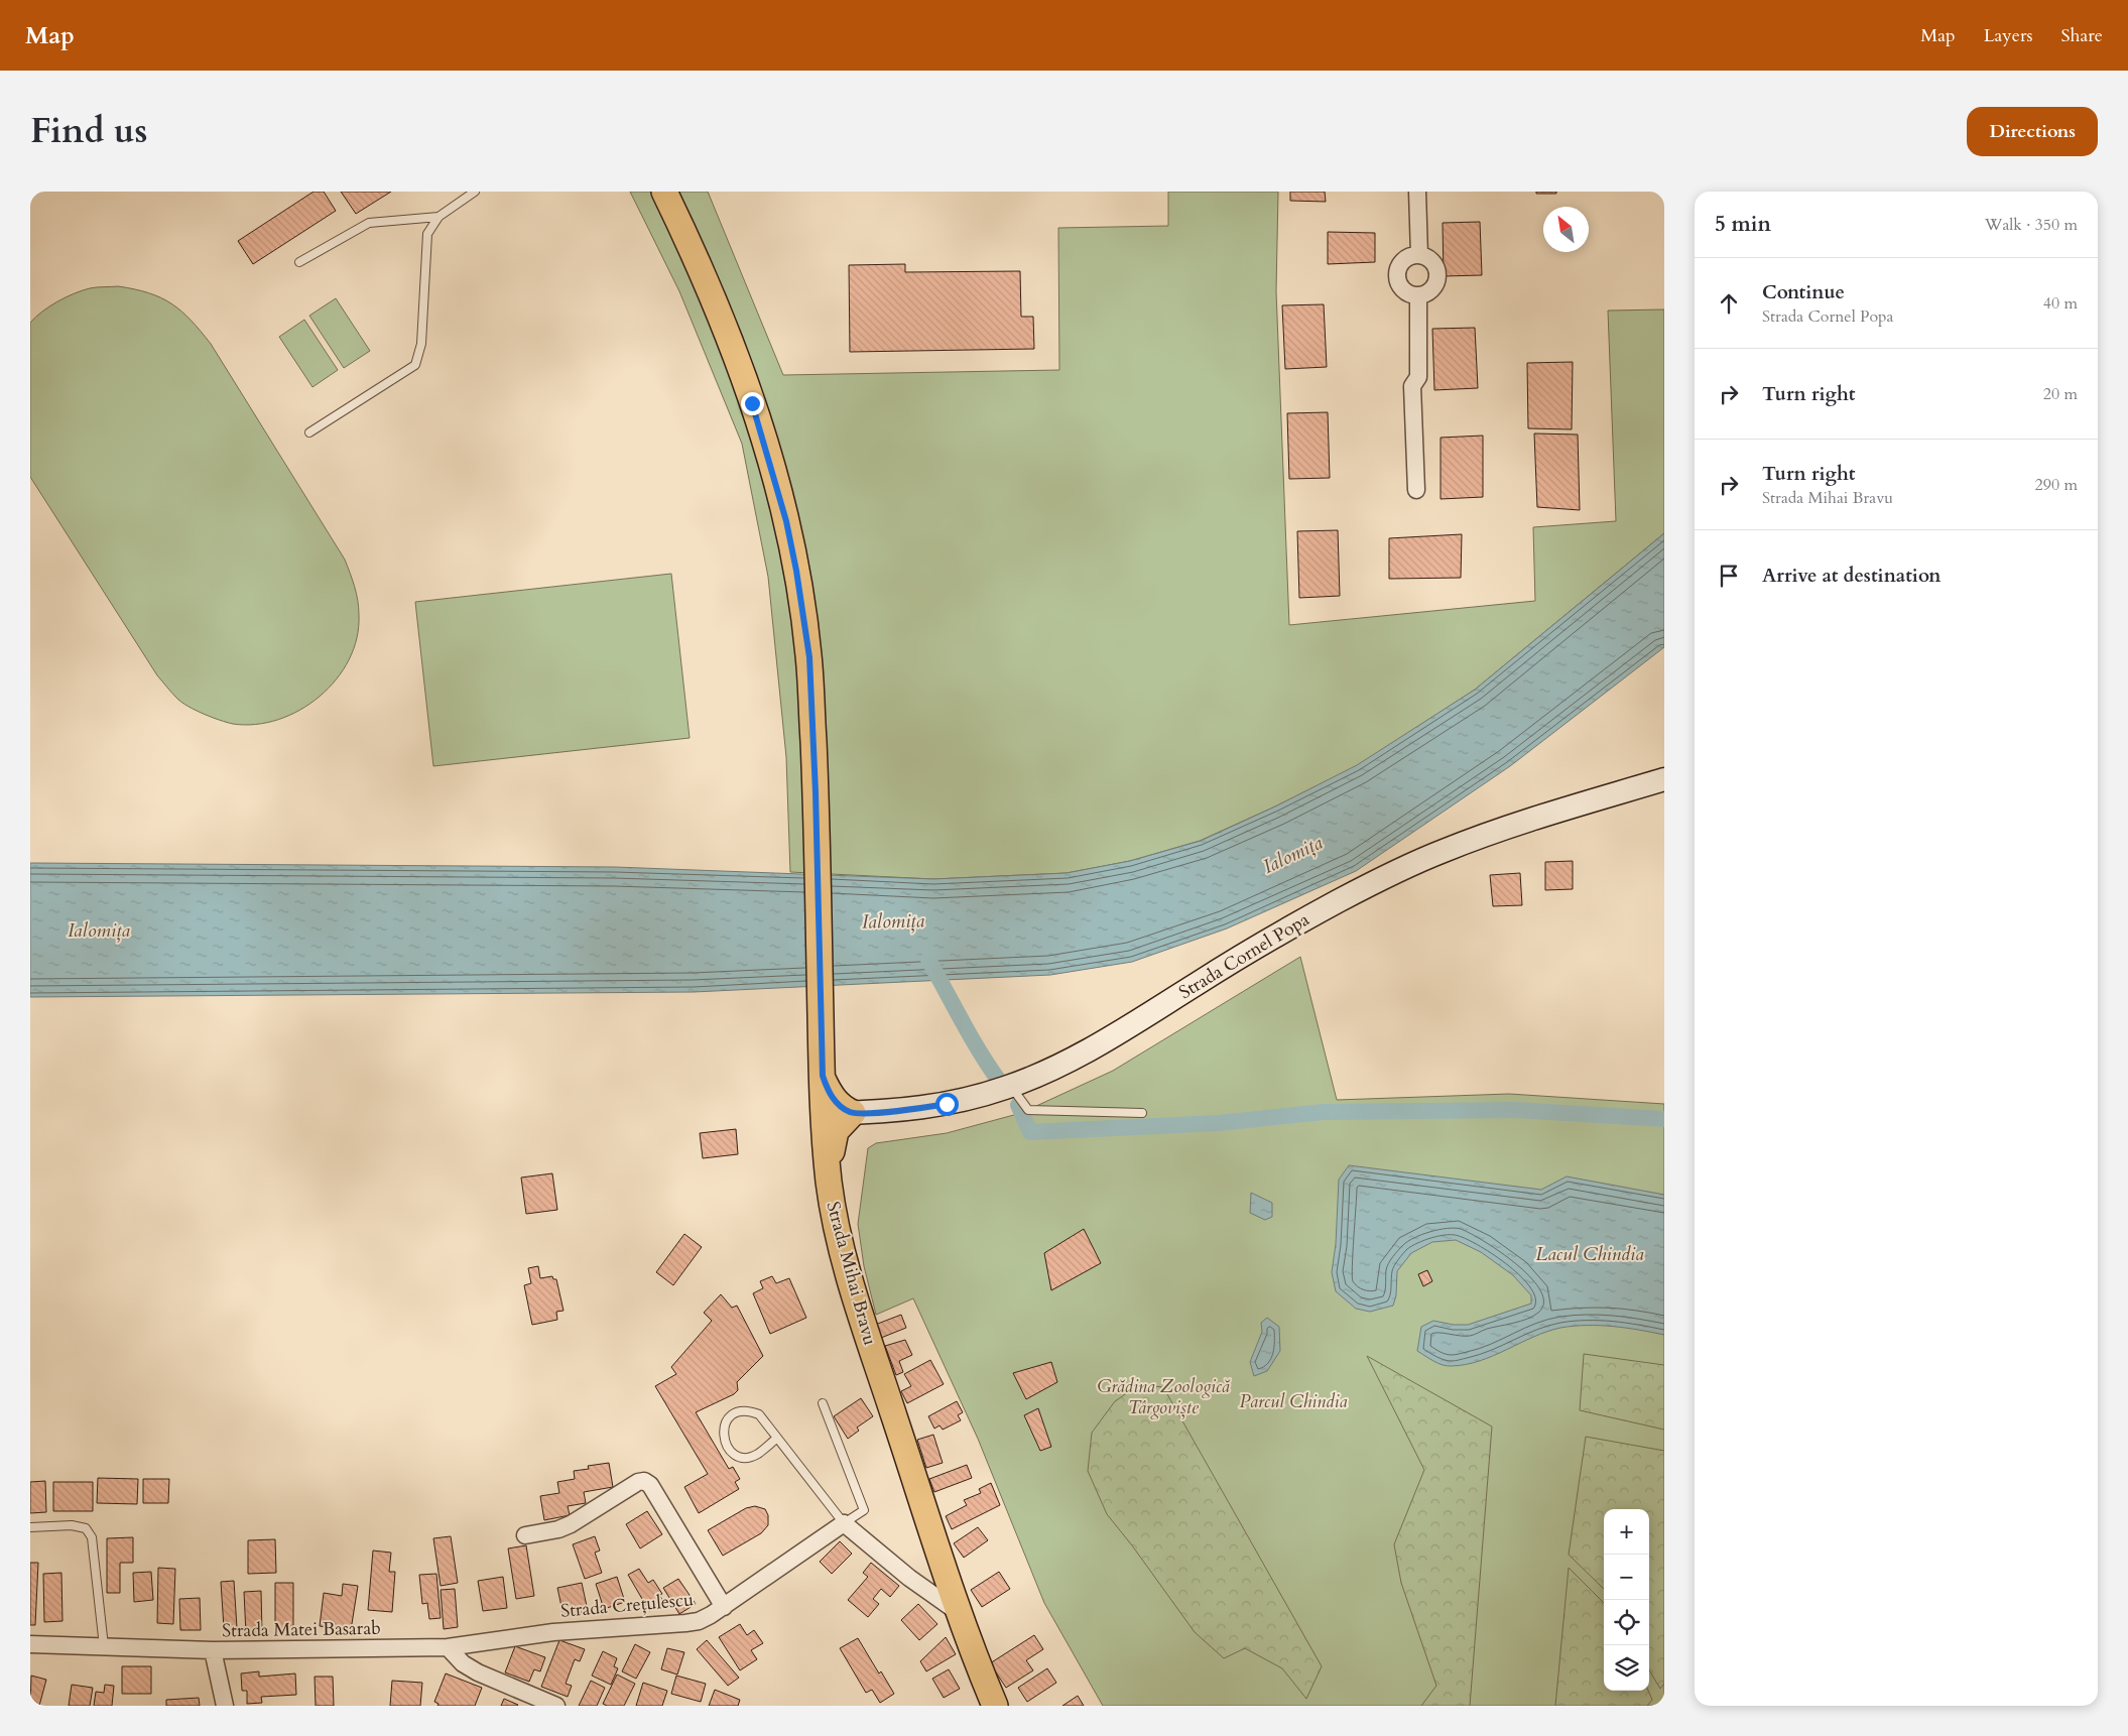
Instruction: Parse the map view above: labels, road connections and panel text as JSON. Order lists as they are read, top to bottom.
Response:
{
  "streets": {
    "main road": ["Strada Cornel Popa", "Strada Mihai Bravu"],
    "street": ["Strada Crețulescu", "Strada Matei Basarab"]
  },
  "crossings": [
    ["Strada Cornel Popa", "Strada Mihai Bravu"],
    ["Strada Crețulescu", "Strada Matei Basarab"]
  ],
  "water": ["Ialomița", "Lacul Chindia"],
  "parks": ["Grădina Zoologică Târgoviște", "Parcul Chindia"],
  "north": "top left",
  "page": {
    "header": "Map",
    "nav": ["Map", "Layers", "Share"],
    "title": "Find us",
    "buttons": "Directions",
    "heading": ["5 min", "Walk · 350 m"],
    "list": [
      ["Continue", "Strada Cornel Popa", "40 m"],
      ["Turn right", "20 m"],
      ["Turn right", "Strada Mihai Bravu", "290 m"],
      "Arrive at destination"
    ],
    "map_buttons": ["+", "−"]
  }
}
